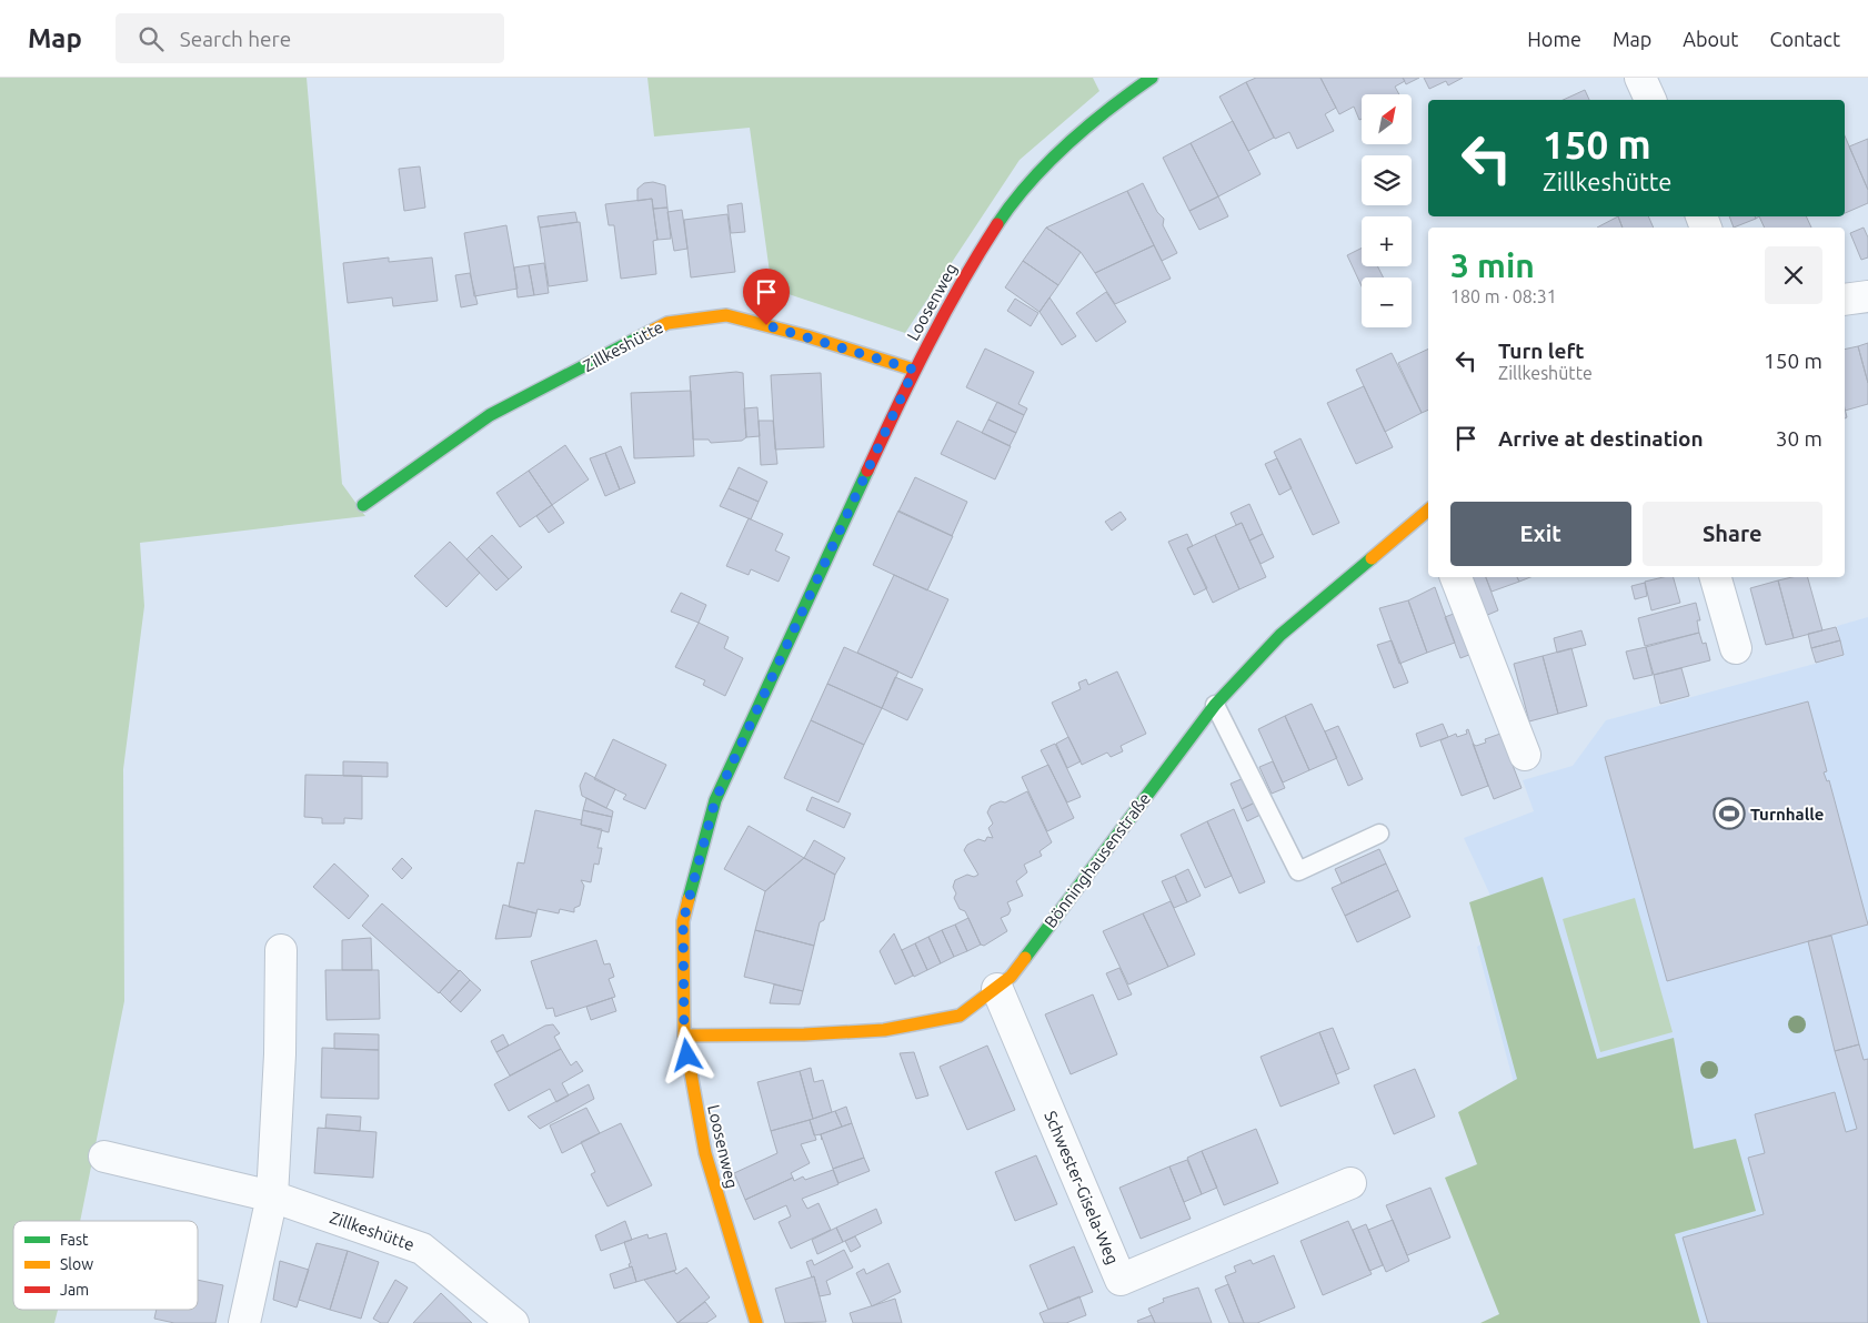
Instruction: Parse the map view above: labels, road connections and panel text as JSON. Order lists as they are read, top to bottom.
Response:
{
  "streets": {
    "street": [
      "Loosenweg",
      "Zillkeshütte",
      "Bönninghausenstraße",
      "Schwester-Gisela-Weg"
    ]
  },
  "crossings": [
    ["Loosenweg", "Zillkeshütte"],
    ["Loosenweg", "Bönninghausenstraße"],
    ["Bönninghausenstraße", "Schwester-Gisela-Weg"]
  ],
  "places": {
    "sports": ["Turnhalle"]
  },
  "legend": ["Fast", "Slow", "Jam"],
  "north": "top right",
  "page": {
    "header": "Map",
    "search": "Search here",
    "nav": [
      "Home",
      "Map",
      "About",
      "Contact"
    ],
    "map_buttons": ["+", "−"],
    "turn": ["150 m", "Zillkeshütte"],
    "heading": ["3 min", "180 m · 08:31"],
    "list": [
      {
        "name": "Turn left",
        "note": "Zillkeshütte",
        "value": "150 m"
      },
      {
        "name": "Arrive at destination",
        "value": "30 m"
      }
    ],
    "buttons": ["Exit", "Share"]
  }
}
